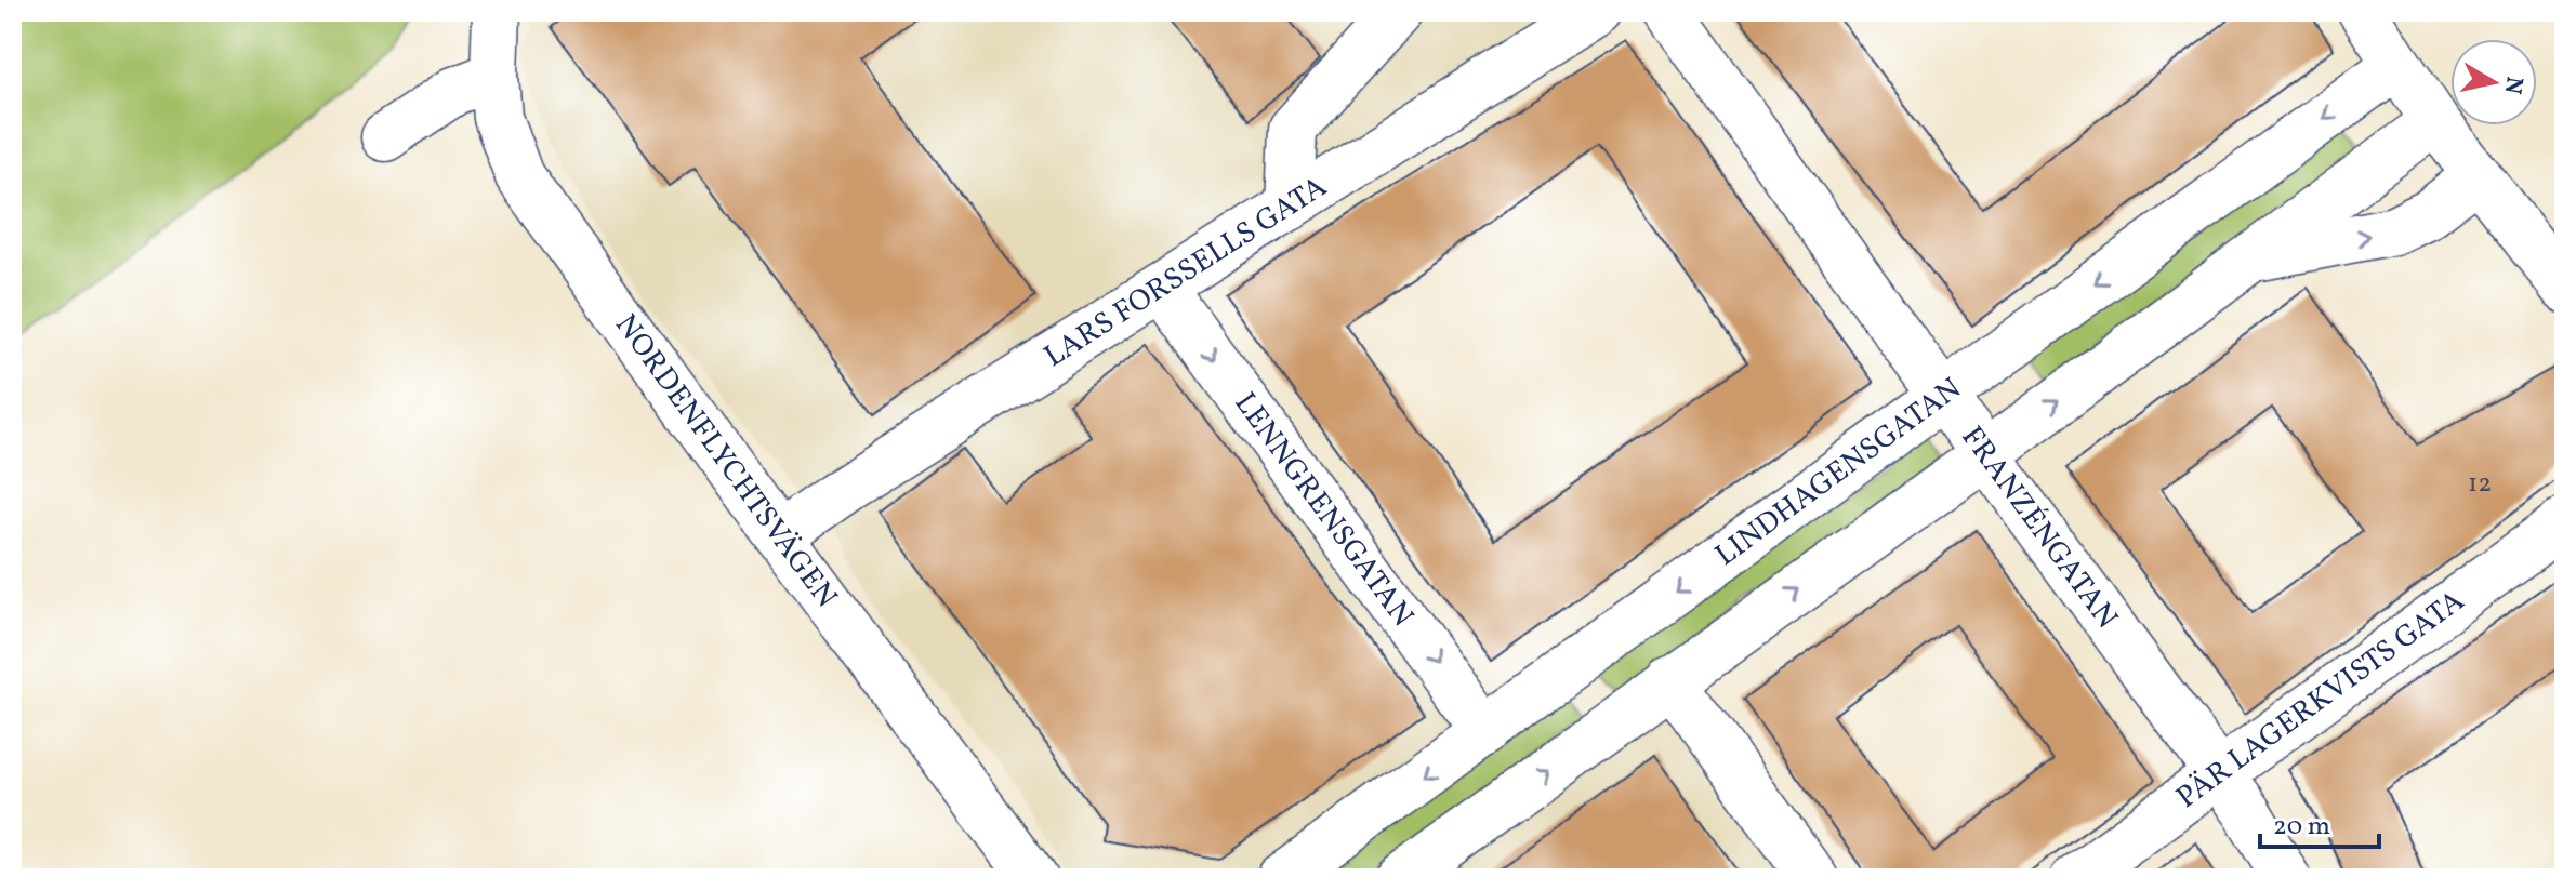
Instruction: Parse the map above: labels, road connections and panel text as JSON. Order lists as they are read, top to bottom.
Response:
{
  "streets": {
    "street": [
      "LARS FORSSELLS GATA",
      "NORDENFLYCHTSVÄGEN",
      "LINDHAGENSGATAN",
      "LENNGRENSGATAN",
      "FRANZÉNGATAN",
      "PÄR LAGERKVISTS GATA"
    ]
  },
  "crossings": [
    ["LARS FORSSELLS GATA", "NORDENFLYCHTSVÄGEN"],
    ["LARS FORSSELLS GATA", "LENNGRENSGATAN"],
    ["LINDHAGENSGATAN", "LENNGRENSGATAN"],
    ["LINDHAGENSGATAN", "FRANZÉNGATAN"],
    ["FRANZÉNGATAN", "PÄR LAGERKVISTS GATA"]
  ],
  "one_way": ["LENNGRENSGATAN"],
  "house_numbers": ["12"],
  "scale_bar": "20 m",
  "north": "right"
}
